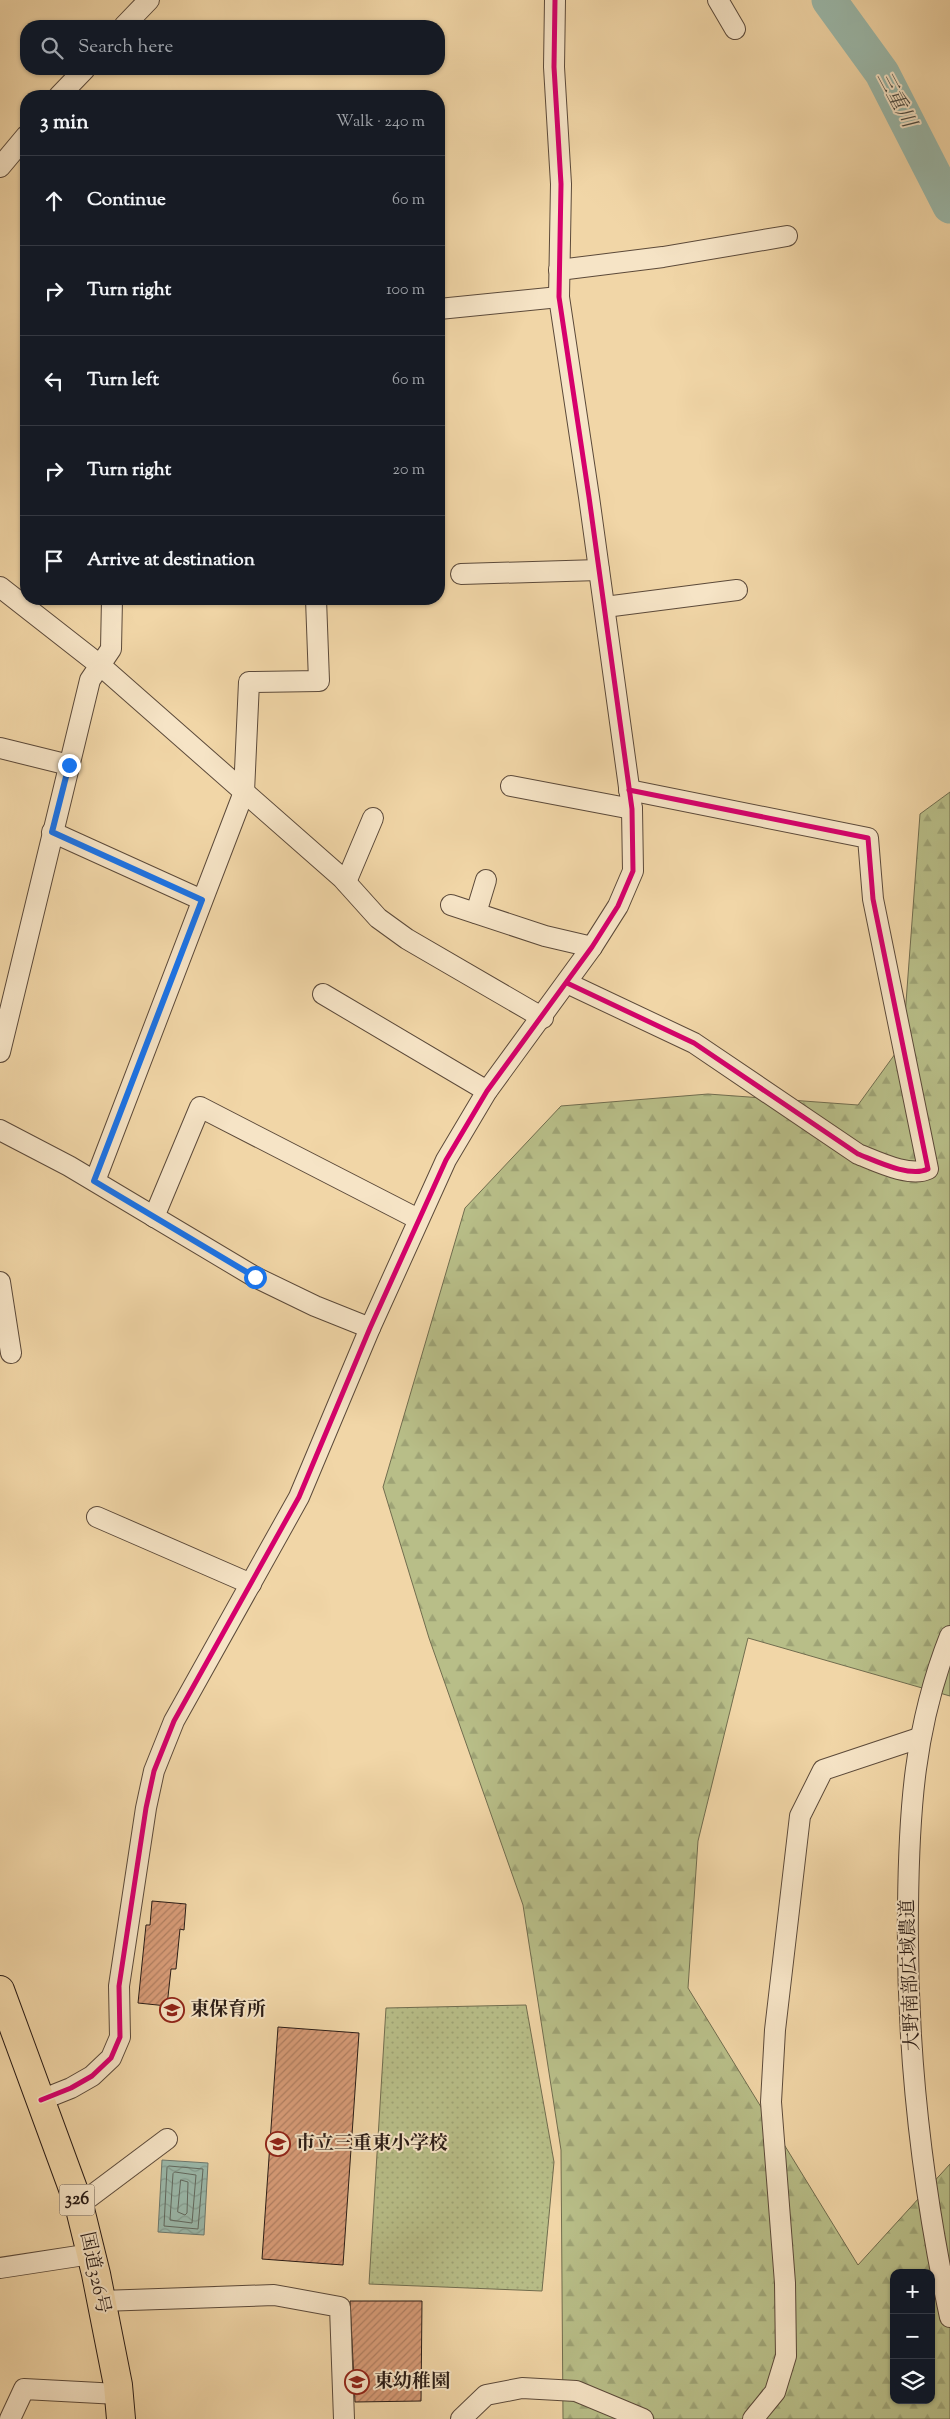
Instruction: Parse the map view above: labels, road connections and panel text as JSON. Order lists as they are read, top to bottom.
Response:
{
  "streets": {
    "highway": ["326", "国道326号"],
    "street": ["大野南部広域農道"]
  },
  "water": ["三重川"],
  "places": {
    "school or university": ["東保育所", "市立三重東小学校", "東幼稚園"]
  },
  "page": {
    "search": "Search here",
    "heading": ["3 min", "Walk · 240 m"],
    "list": [
      ["Continue", "60 m"],
      ["Turn right", "100 m"],
      ["Turn left", "60 m"],
      ["Turn right", "20 m"],
      "Arrive at destination"
    ],
    "map_buttons": ["+", "−"]
  }
}
